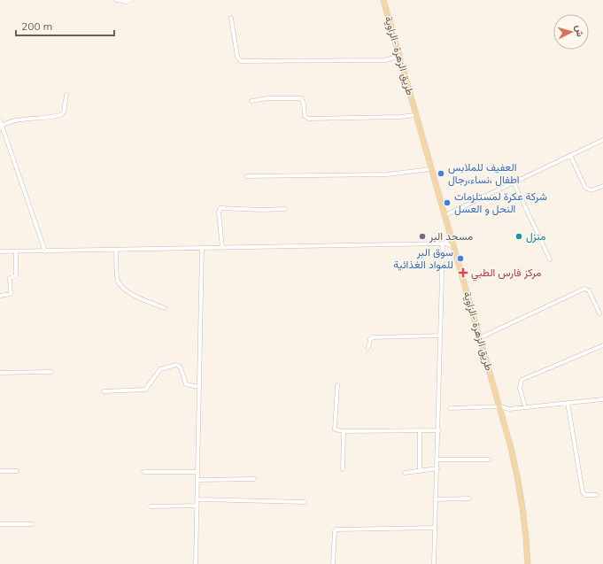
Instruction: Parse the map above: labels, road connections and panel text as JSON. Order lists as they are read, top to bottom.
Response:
{
  "streets": {
    "main road": ["طريق الزهرة -الزاوية"]
  },
  "places": {
    "other": [
      "العفيف للملابس اطفال ،نساء،رجال",
      "شركة عكرة لمستلزمات النحل و العسل",
      "مسحد البر",
      "منزل",
      "سوق البر للمواد الغذائية"
    ],
    "health": ["مركز فارس الطبي"]
  },
  "scale_bar": "200 m",
  "north": "right"
}
